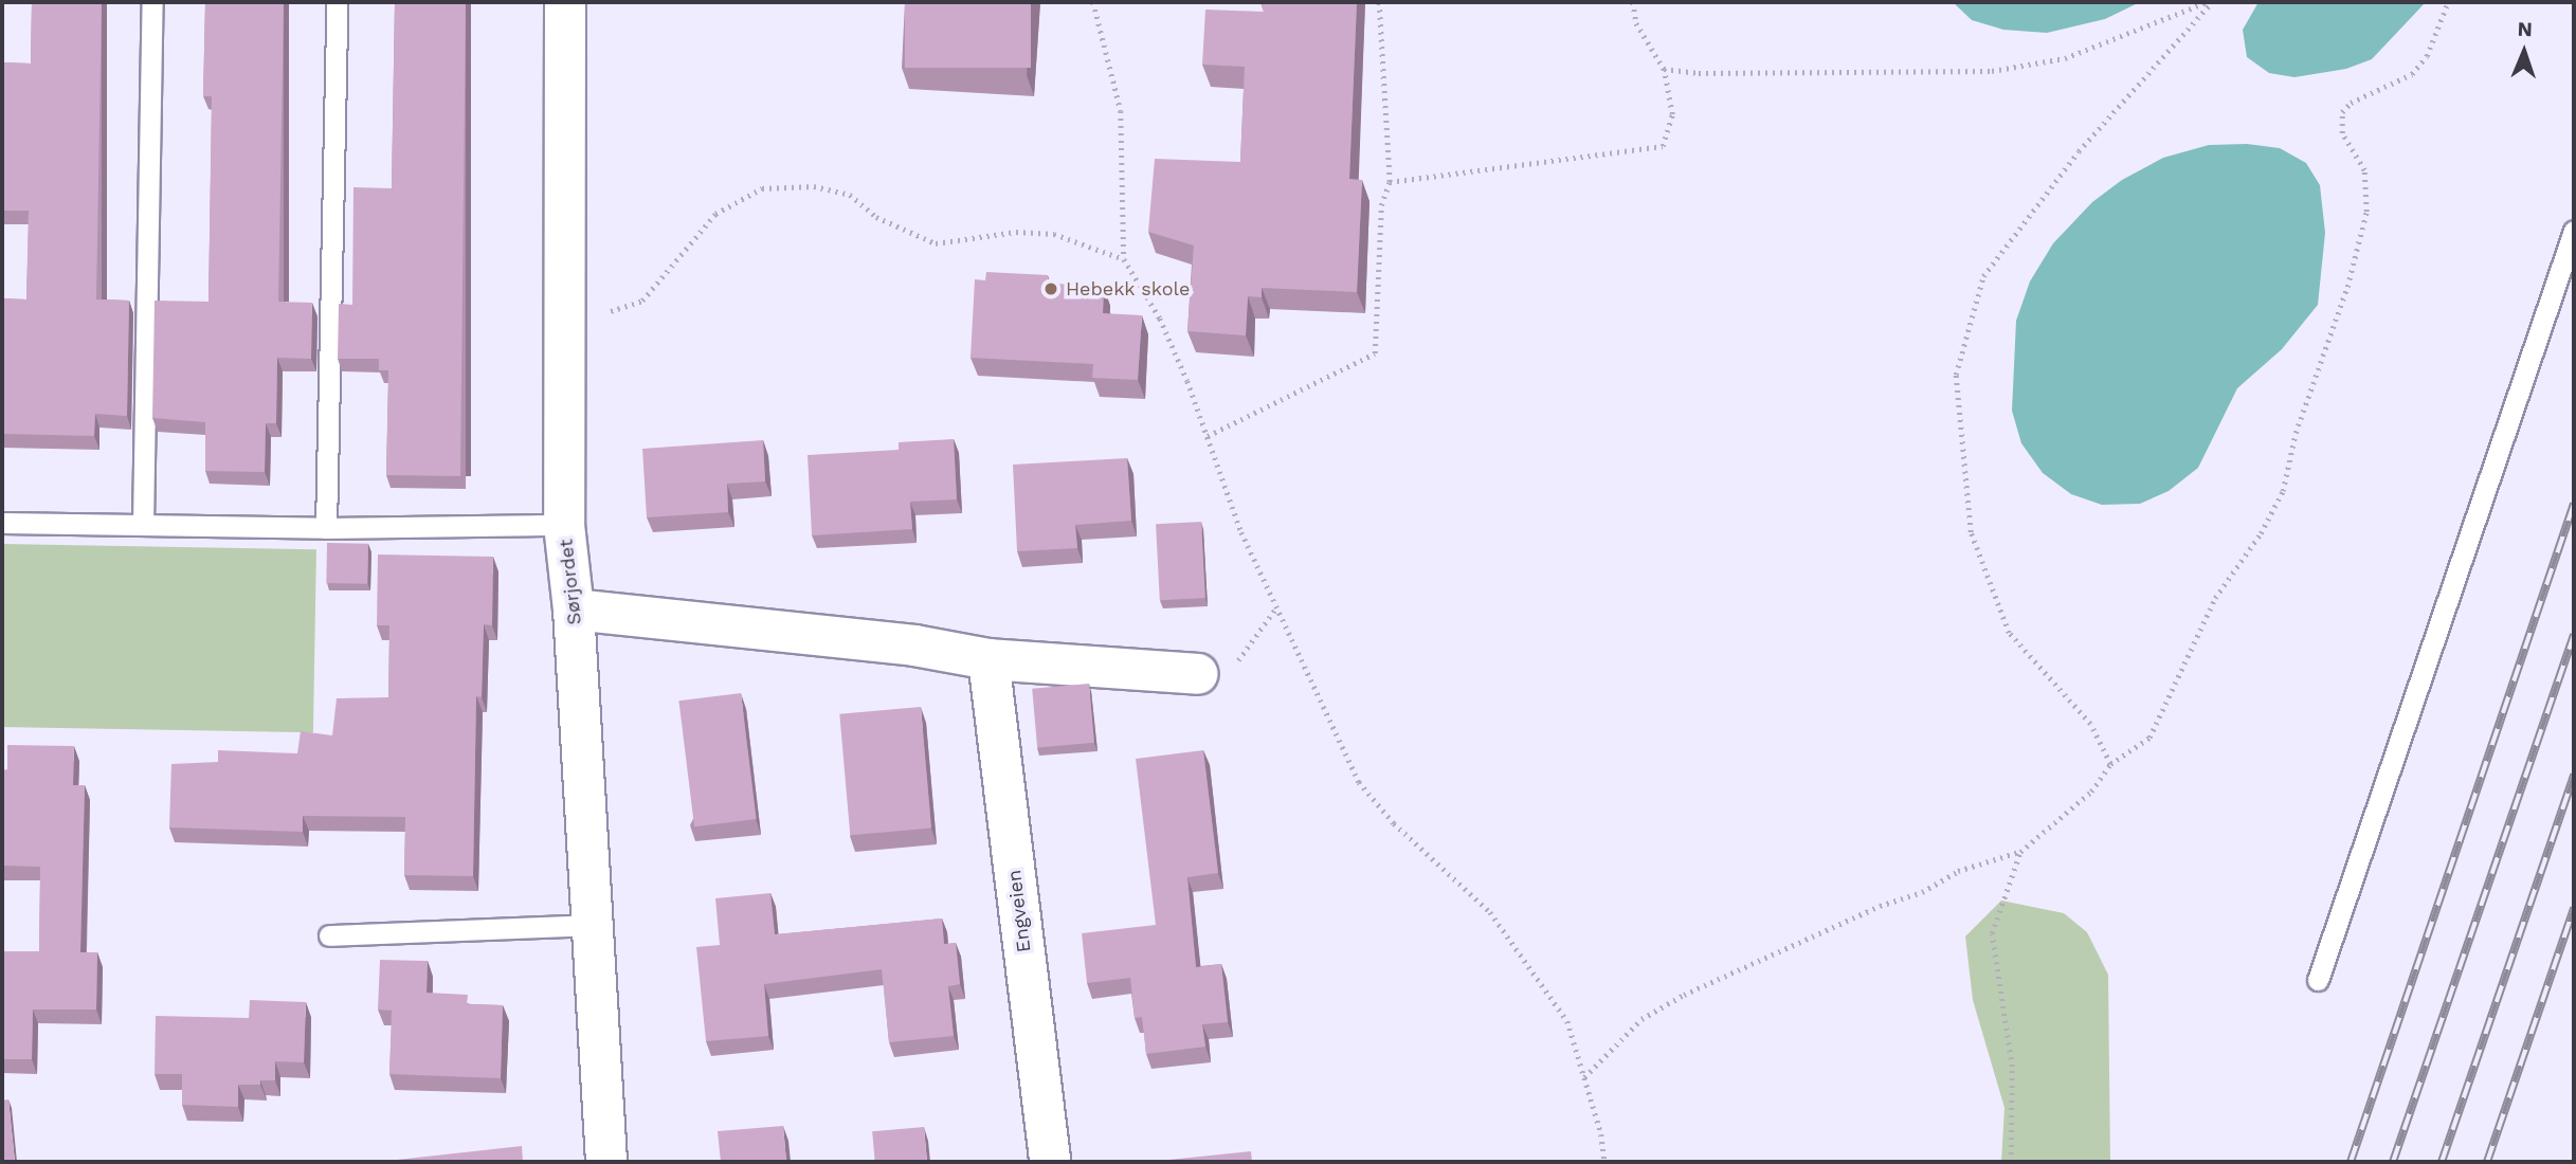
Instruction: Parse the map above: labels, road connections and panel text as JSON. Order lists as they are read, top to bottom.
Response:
{
  "streets": {
    "street": ["Sørjordet", "Engveien"]
  },
  "places": ["Hebekk skole"],
  "north": "top"
}
